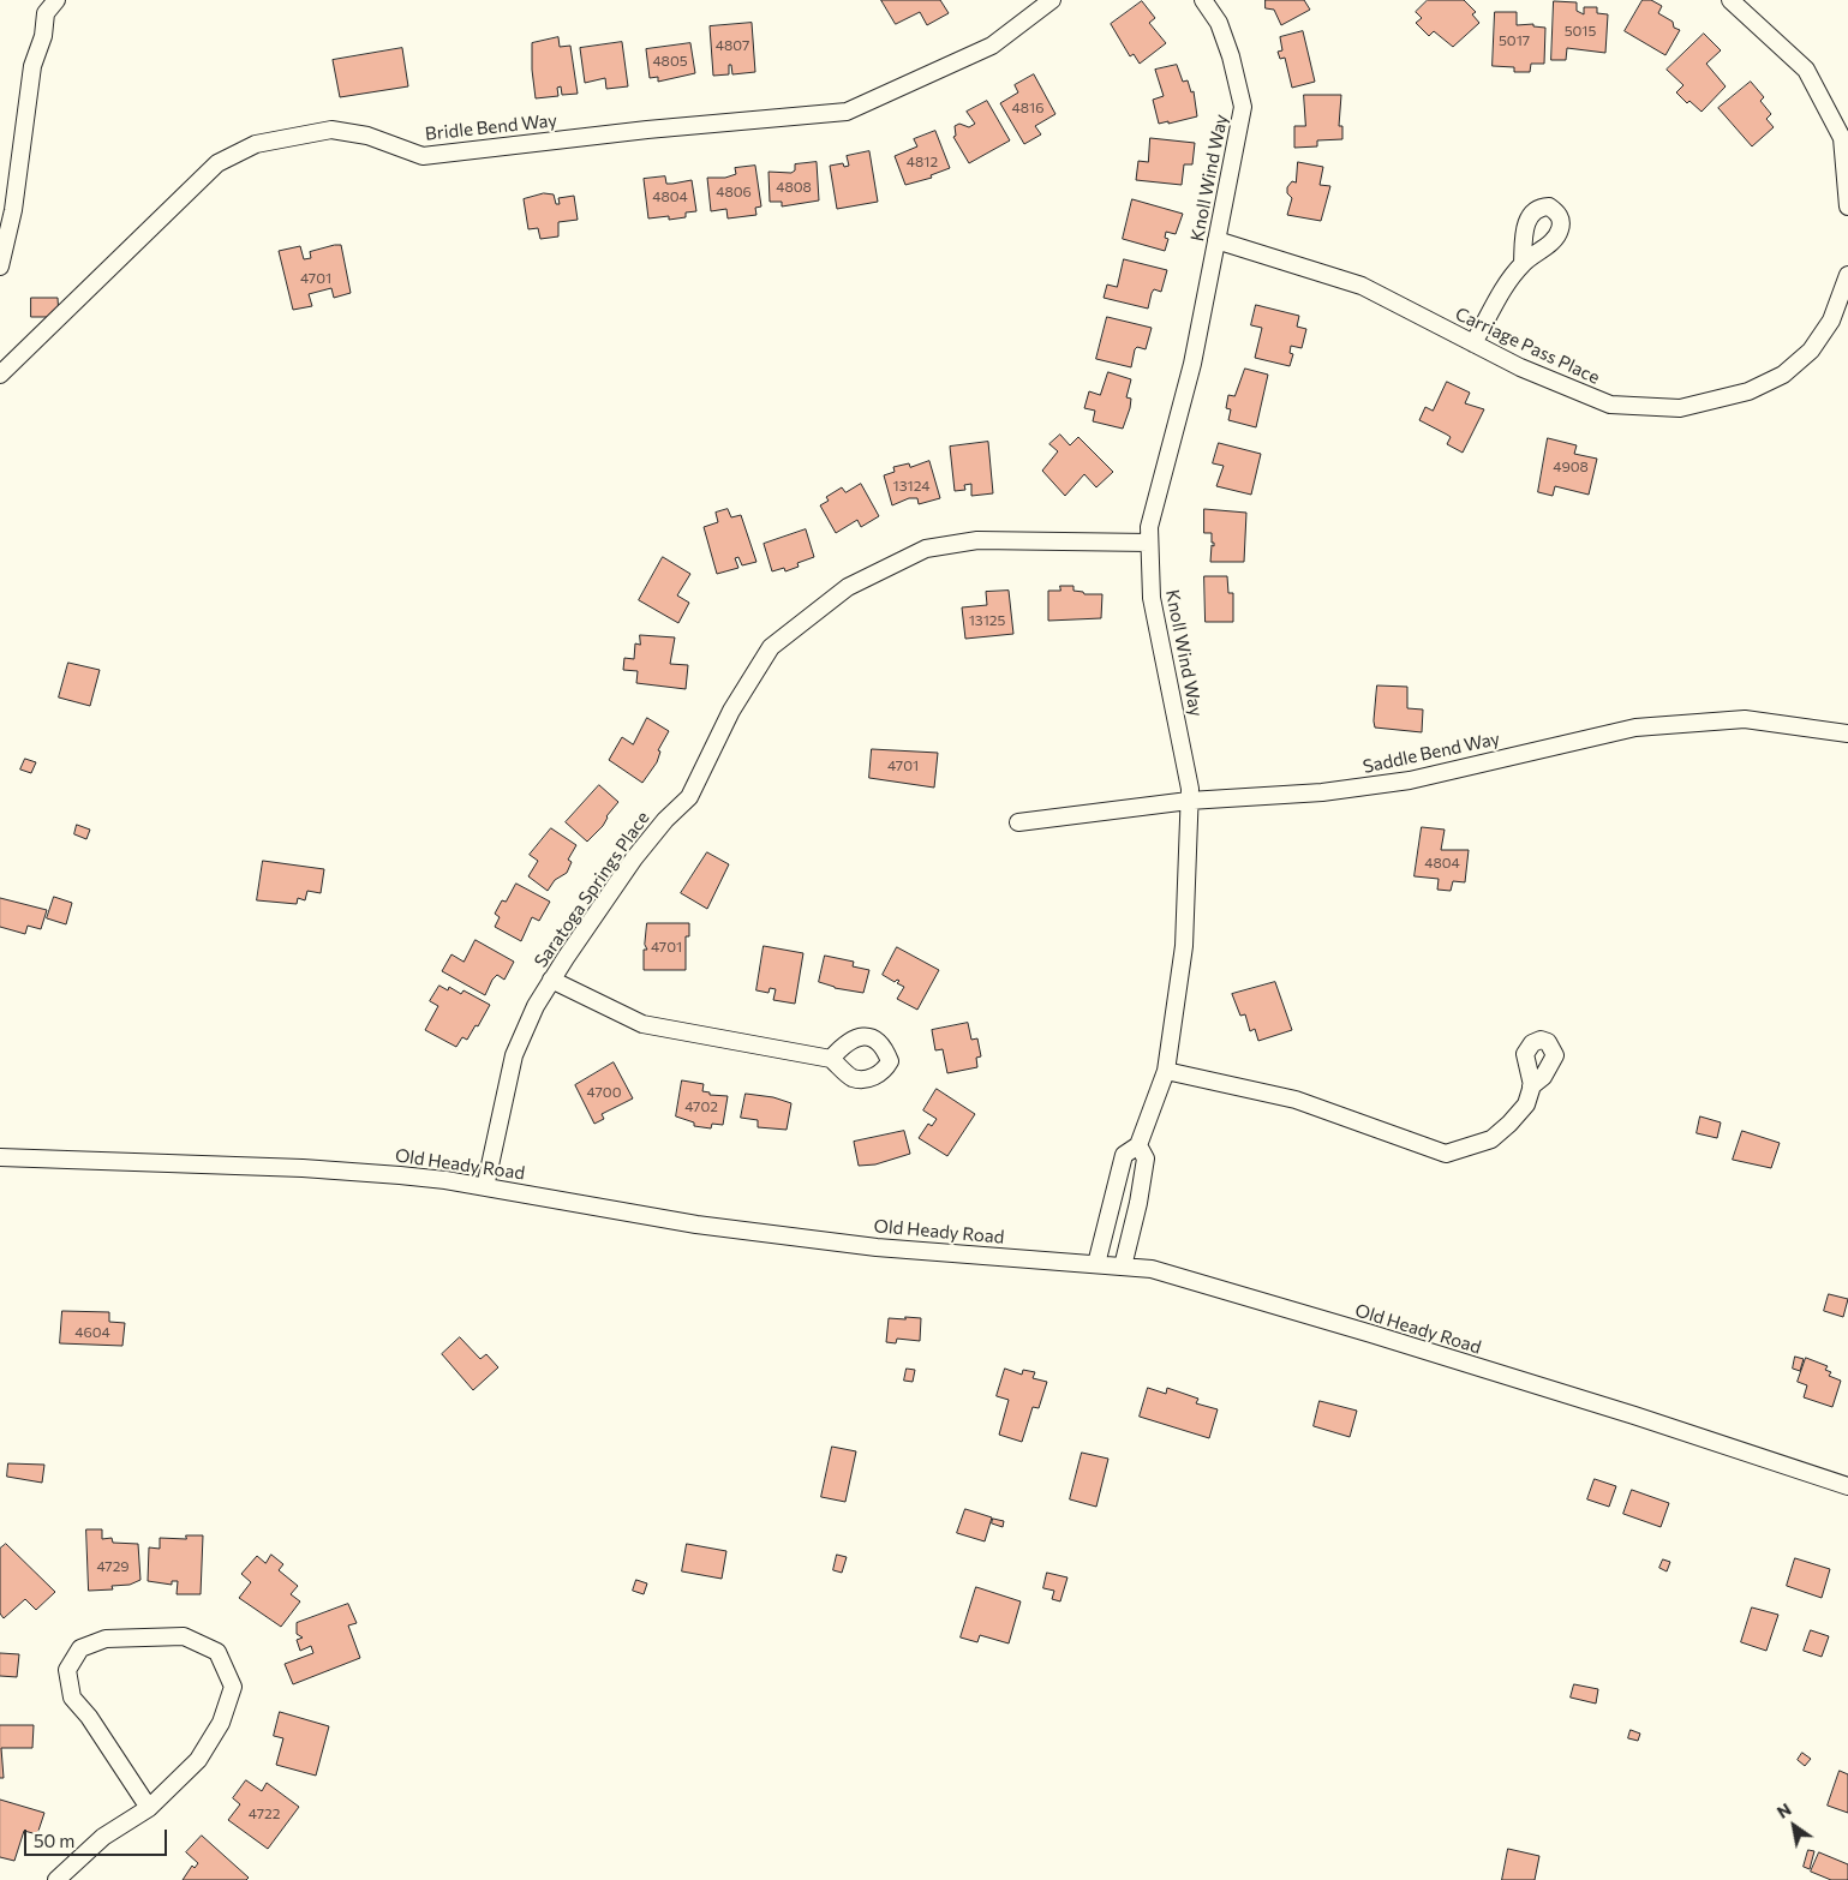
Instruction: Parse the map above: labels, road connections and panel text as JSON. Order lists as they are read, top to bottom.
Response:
{
  "streets": {
    "street": [
      "Bridle Bend Way",
      "Knoll Wind Way",
      "Carriage Pass Place",
      "Saddle Bend Way",
      "Saratoga Springs Place",
      "Old Heady Road"
    ]
  },
  "crossings": [
    ["Knoll Wind Way", "Carriage Pass Place"],
    ["Knoll Wind Way", "Saddle Bend Way"],
    ["Knoll Wind Way", "Saratoga Springs Place"],
    ["Knoll Wind Way", "Old Heady Road"],
    ["Saratoga Springs Place", "Old Heady Road"]
  ],
  "house_numbers": [
    "5015",
    "5017",
    "4807",
    "4805",
    "4816",
    "4812",
    "4808",
    "4806",
    "4804",
    "4701",
    "4908",
    "13124",
    "13125",
    "4701",
    "4804",
    "4701",
    "4700",
    "4702",
    "4604",
    "4729",
    "4722"
  ],
  "scale_bar": "50 m",
  "north": "top left"
}
